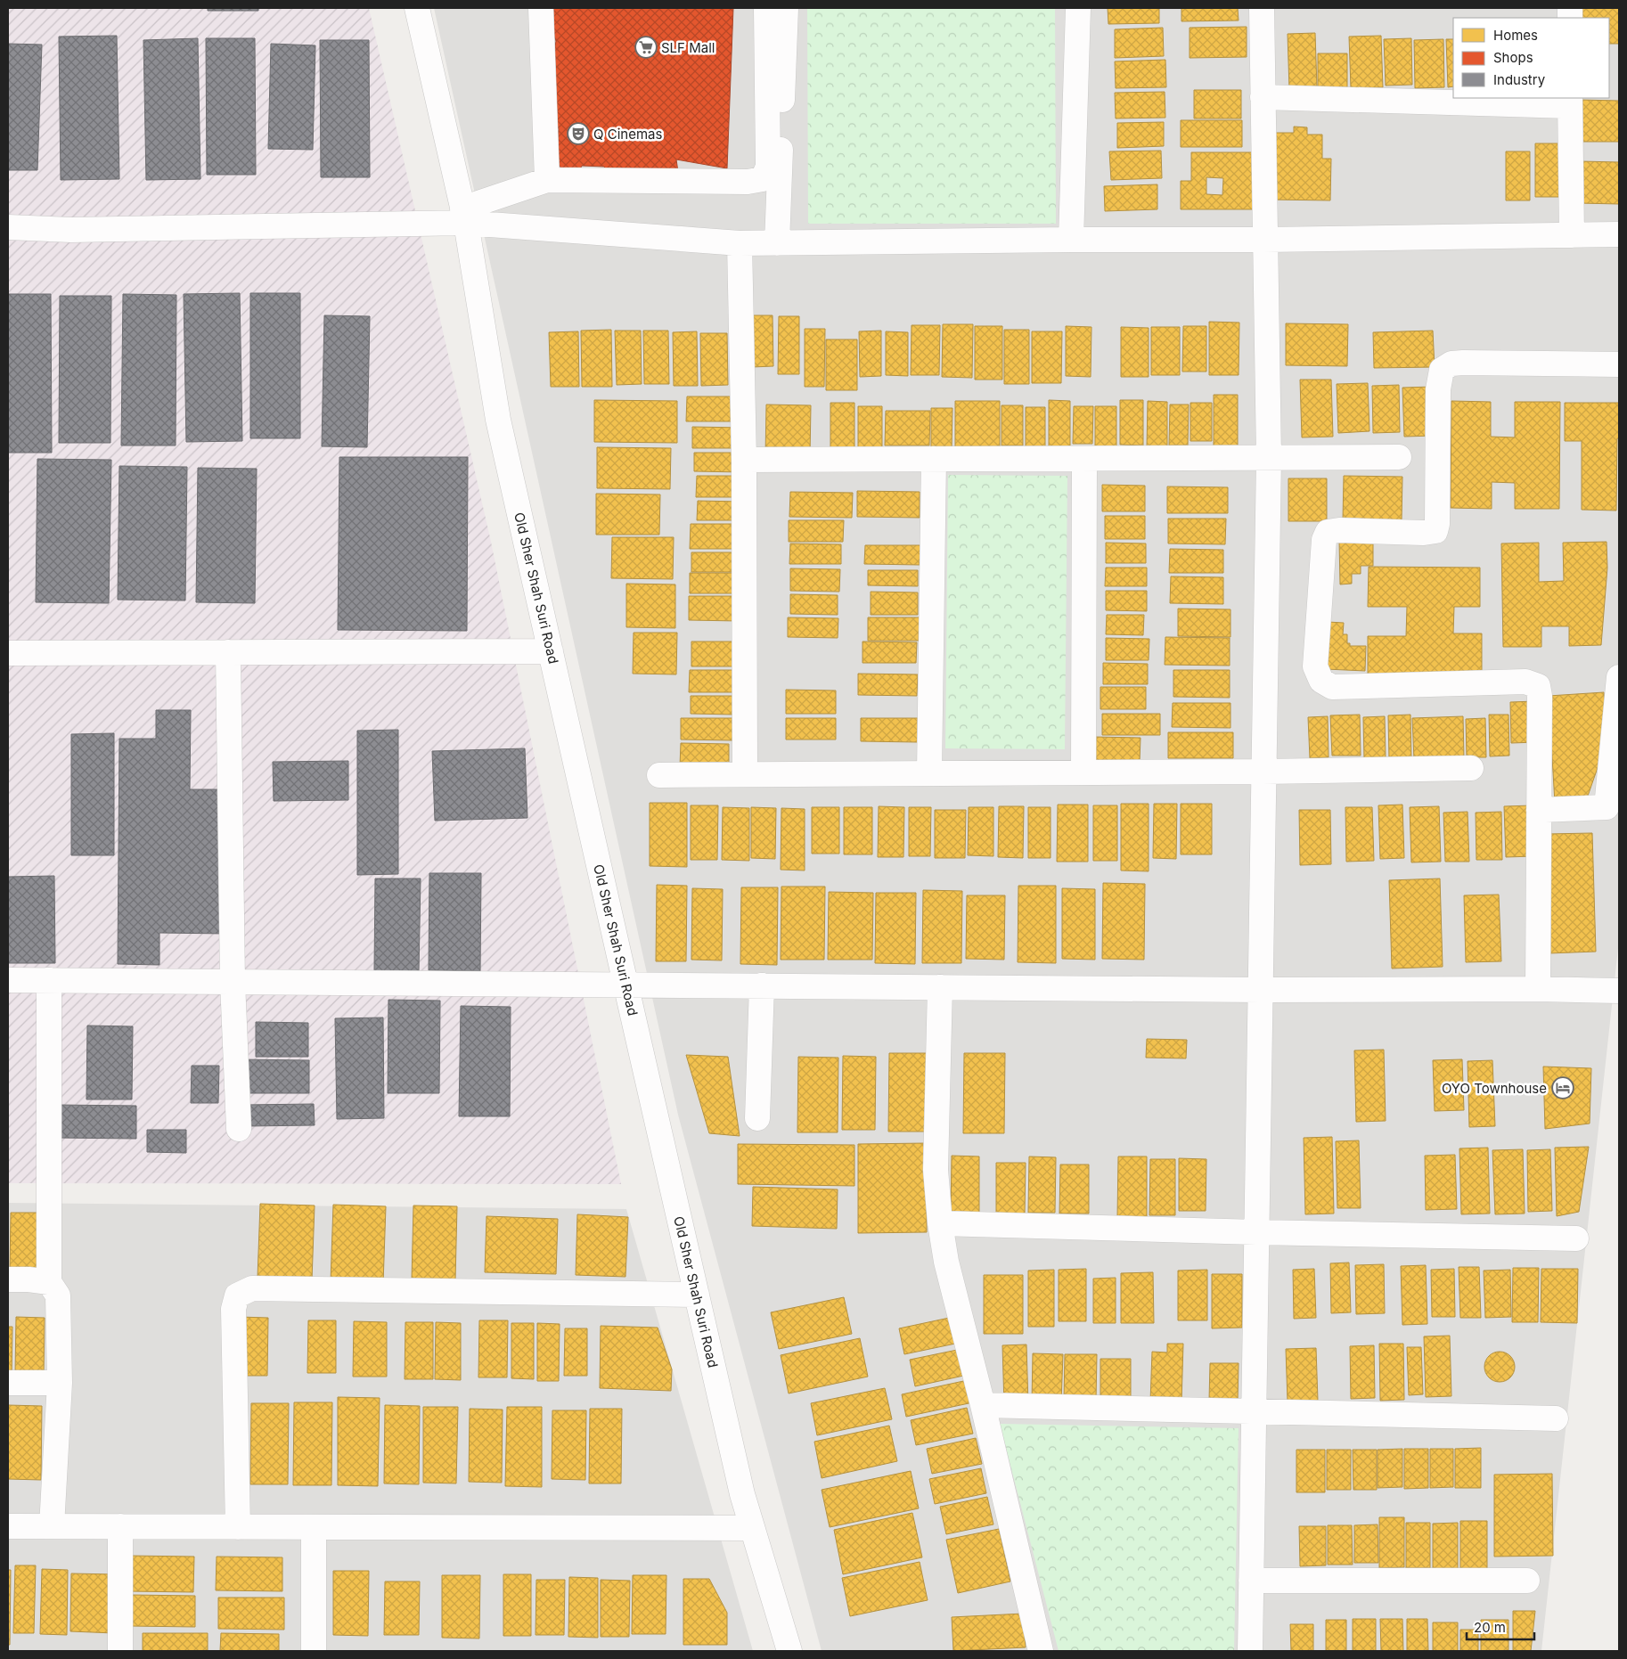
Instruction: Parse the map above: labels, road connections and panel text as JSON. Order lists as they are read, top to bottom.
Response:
{
  "streets": {
    "street": ["Old Sher Shah Suri Road"]
  },
  "places": {
    "supermarket": ["SLF Mall"],
    "theatre": ["Q Cinemas"],
    "hotel": ["OYO Townhouse"]
  },
  "legend": ["Homes", "Shops", "Industry"],
  "scale_bar": "20 m"
}
